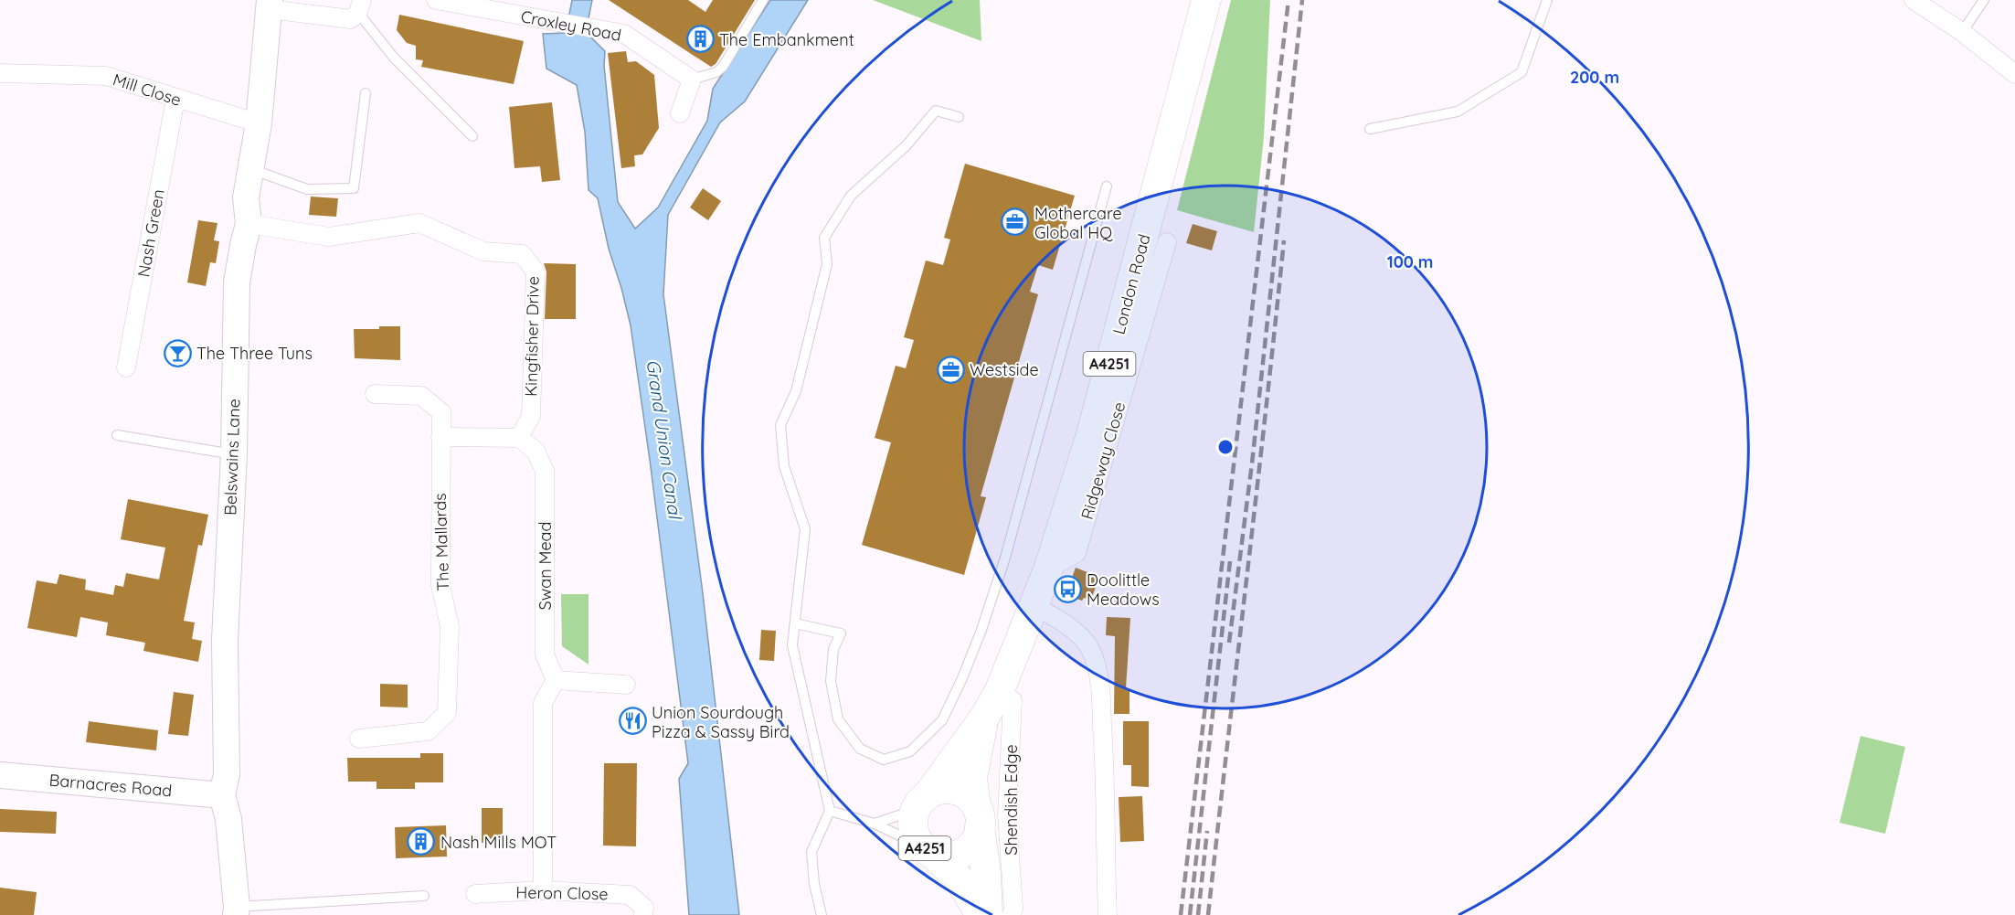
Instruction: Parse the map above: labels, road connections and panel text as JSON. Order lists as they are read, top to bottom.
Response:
{
  "streets": {
    "main road": ["London Road", "A4251"],
    "street": [
      "Croxley Road",
      "Mill Close",
      "Nash Green",
      "Kingfisher Drive",
      "Belswains Lane",
      "Ridgeway Close",
      "The Mallards",
      "Swan Mead",
      "Barnacres Road",
      "Shendish Edge",
      "Heron Close"
    ]
  },
  "crossings": [
    ["Mill Close", "Nash Green"],
    ["Mill Close", "Belswains Lane"],
    ["London Road", "A4251"],
    ["London Road", "Ridgeway Close"],
    ["London Road", "Shendish Edge"],
    ["Kingfisher Drive", "Belswains Lane"],
    ["Kingfisher Drive", "Swan Mead"],
    ["Belswains Lane", "Barnacres Road"]
  ],
  "water": ["Grand Union Canal"],
  "places": {
    "building": ["The Embankment", "Nash Mills MOT"],
    "office": ["Mothercare Global HQ", "Westside"],
    "bar": ["The Three Tuns"],
    "bus stop": ["Doolittle Meadows"],
    "restaurant": ["Union Sourdough Pizza & Sassy Bird"]
  },
  "rings": ["200 m", "100 m"]
}
